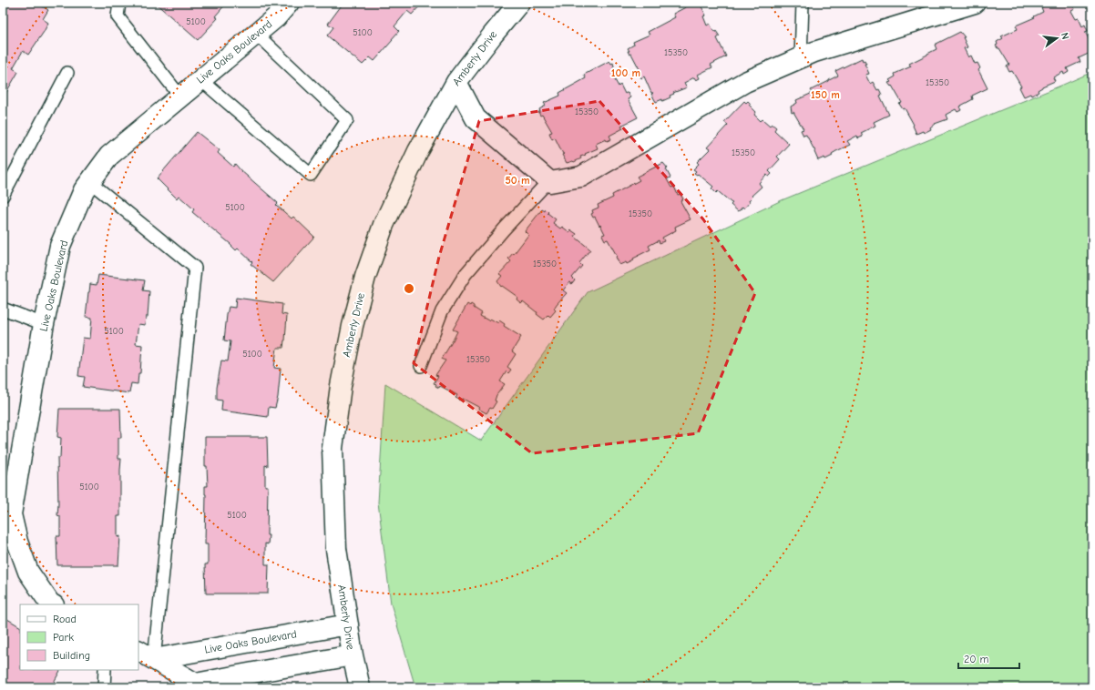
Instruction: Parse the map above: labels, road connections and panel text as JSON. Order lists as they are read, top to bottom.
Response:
{
  "streets": {
    "street": ["Live Oaks Boulevard", "Amberly Drive"]
  },
  "crossings": [
    ["Live Oaks Boulevard", "Amberly Drive"]
  ],
  "house_numbers": [
    "5100",
    "5100",
    "15350",
    "15350",
    "15350",
    "15350",
    "5100",
    "15350",
    "15350",
    "5100",
    "5100",
    "15350",
    "5100",
    "5100"
  ],
  "legend": ["Road", "Park", "Building"],
  "scale_bar": "20 m",
  "north": "right",
  "rings": ["100 m", "150 m", "50 m"]
}
